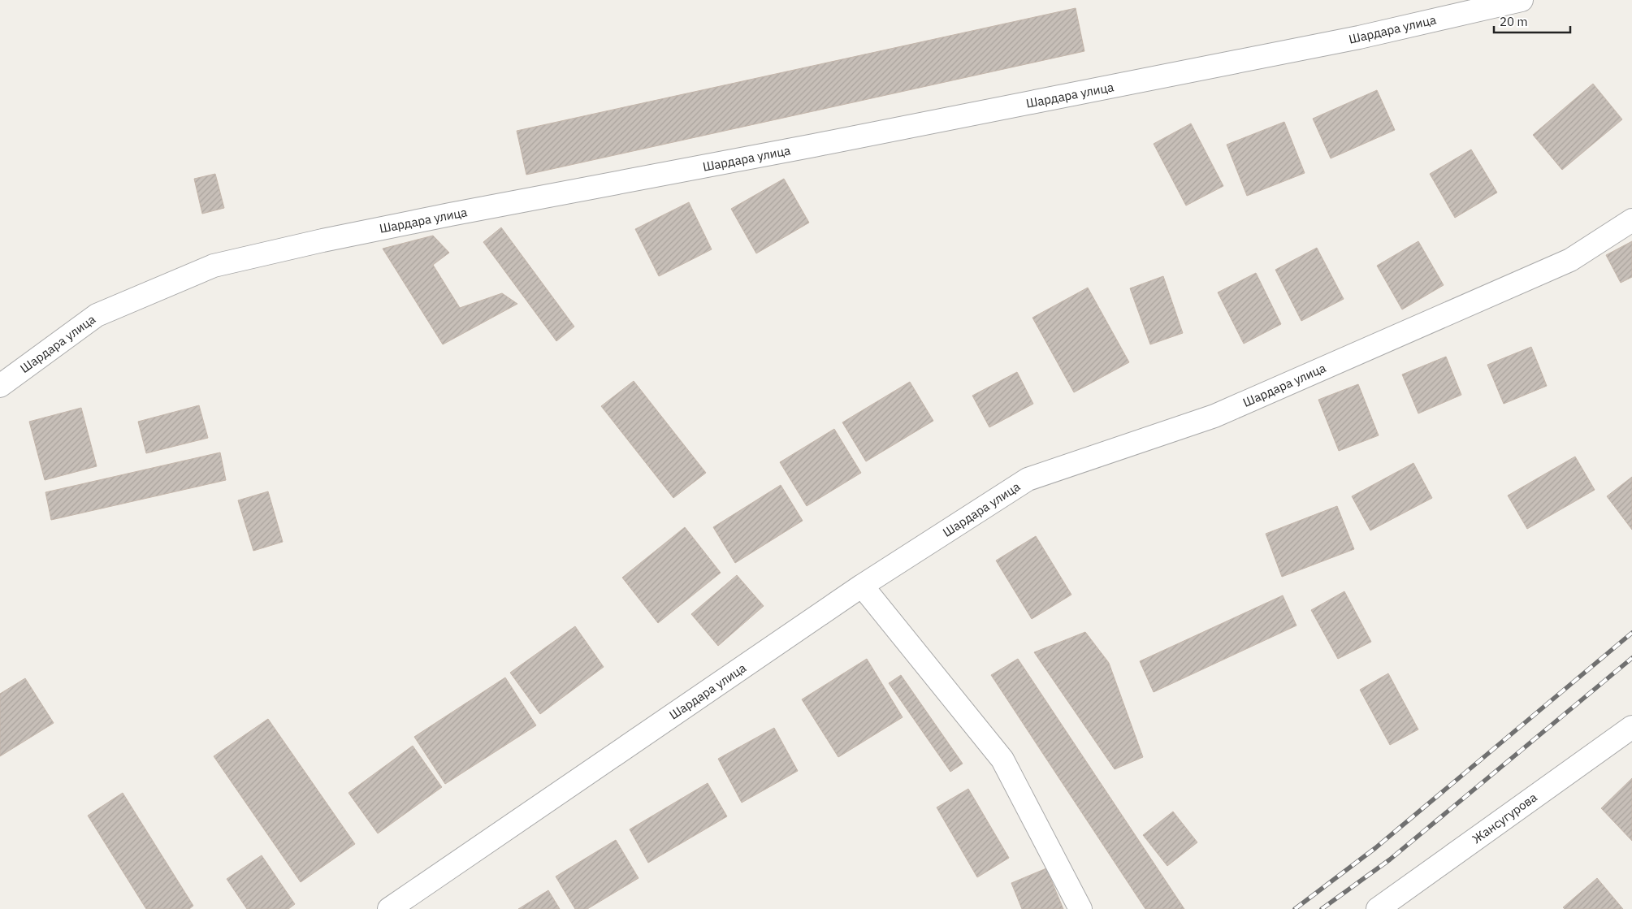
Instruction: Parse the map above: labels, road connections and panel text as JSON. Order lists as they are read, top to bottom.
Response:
{
  "streets": {
    "street": ["Шардара улица", "Жансугурова"]
  },
  "scale_bar": "20 m"
}
